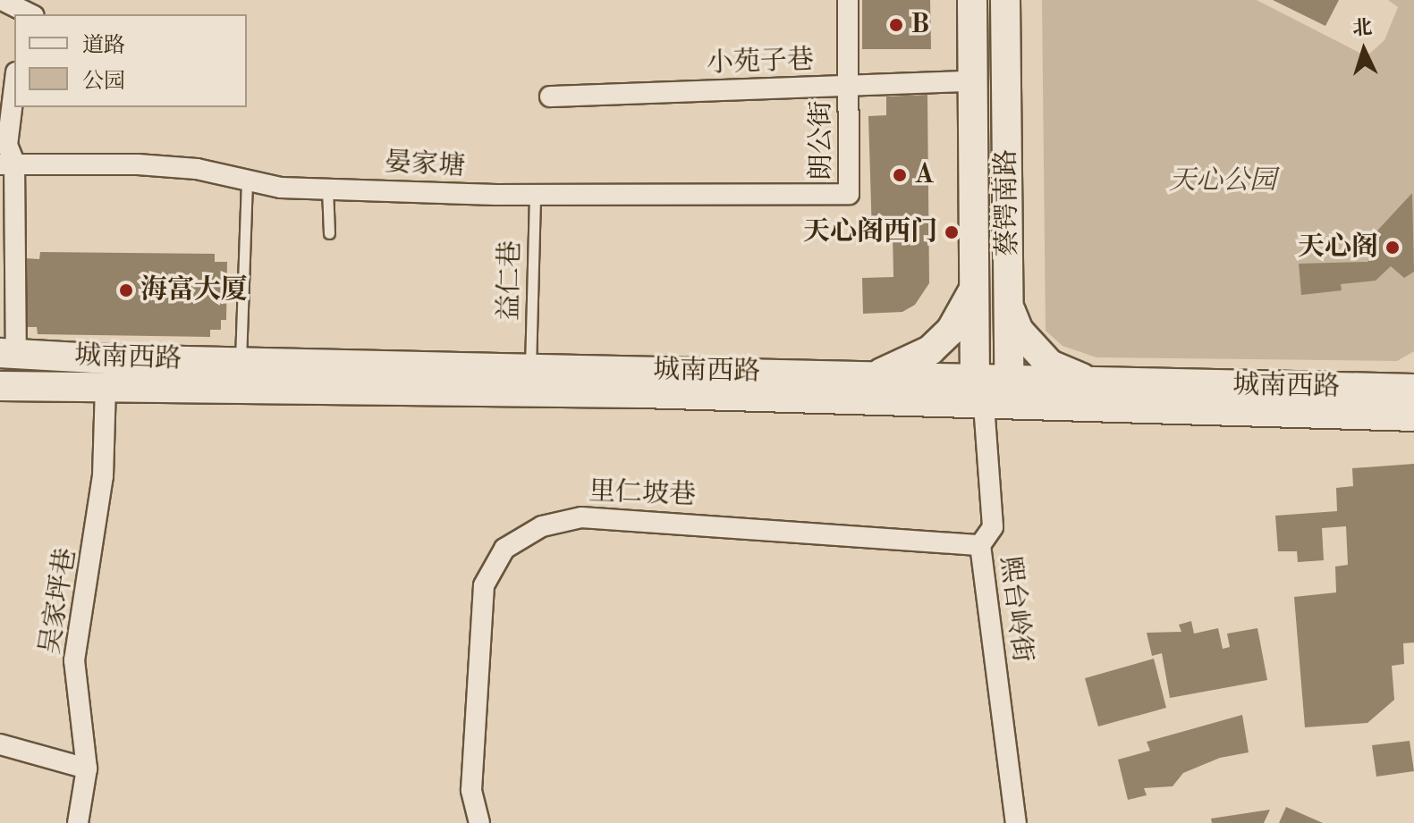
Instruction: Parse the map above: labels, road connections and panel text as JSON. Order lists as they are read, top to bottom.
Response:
{
  "streets": {
    "main road": ["蔡锷南路", "城南西路"],
    "street": [
      "小苑子巷",
      "朗公街",
      "晏家塘",
      "里仁坡巷",
      "吴家坪巷",
      "熙台岭街"
    ],
    "lane": ["益仁巷"]
  },
  "crossings": [
    ["小苑子巷", "朗公街"],
    ["小苑子巷", "蔡锷南路"],
    ["朗公街", "晏家塘"],
    ["晏家塘", "益仁巷"],
    ["蔡锷南路", "城南西路"],
    ["蔡锷南路", "熙台岭街"],
    ["益仁巷", "城南西路"],
    ["城南西路", "吴家坪巷"],
    ["城南西路", "熙台岭街"],
    ["里仁坡巷", "熙台岭街"]
  ],
  "parks": ["天心公园"],
  "places": [
    "B",
    "A",
    "天心阁西门",
    "天心阁",
    "海富大厦"
  ],
  "legend": ["道路", "公园"],
  "north": "top"
}
